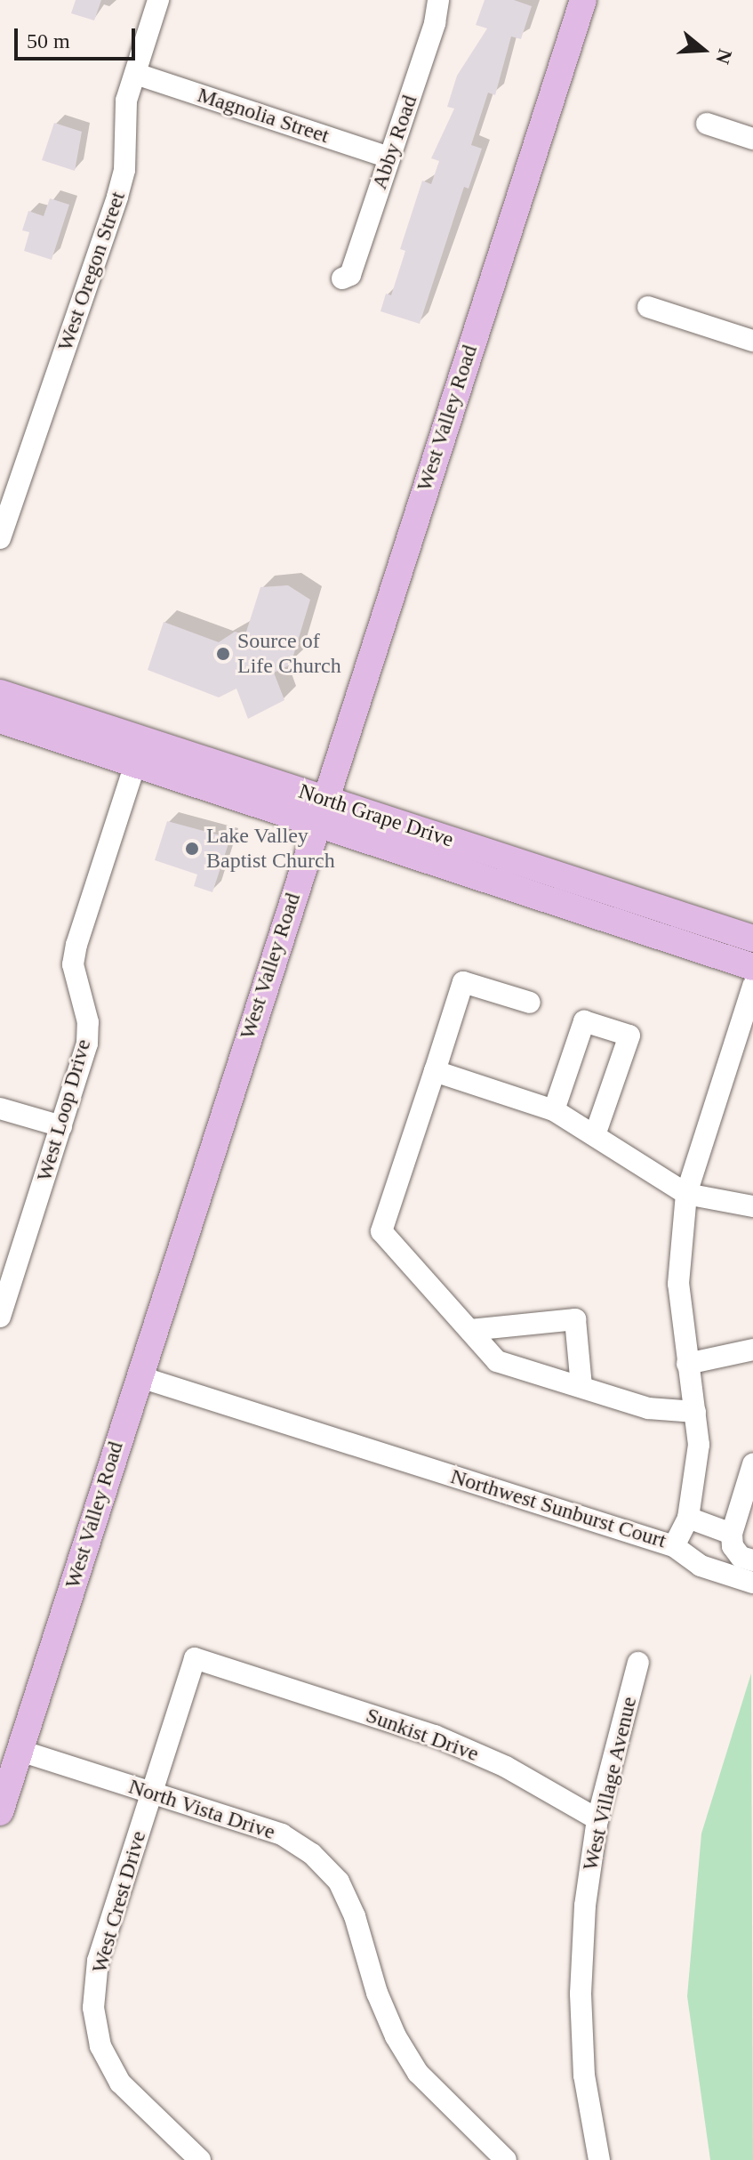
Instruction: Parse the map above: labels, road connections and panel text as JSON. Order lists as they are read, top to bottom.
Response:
{
  "streets": {
    "main road": ["West Valley Road", "North Grape Drive"],
    "street": [
      "Magnolia Street",
      "Abby Road",
      "West Oregon Street",
      "West Loop Drive",
      "Northwest Sunburst Court",
      "Sunkist Drive",
      "West Village Avenue",
      "North Vista Drive",
      "West Crest Drive"
    ]
  },
  "crossings": [
    ["Magnolia Street", "Abby Road"],
    ["Magnolia Street", "West Oregon Street"],
    ["West Valley Road", "North Grape Drive"],
    ["West Valley Road", "Northwest Sunburst Court"],
    ["West Valley Road", "North Vista Drive"],
    ["North Grape Drive", "West Loop Drive"],
    ["Sunkist Drive", "West Village Avenue"],
    ["Sunkist Drive", "West Crest Drive"],
    ["North Vista Drive", "West Crest Drive"]
  ],
  "places": ["Source of Life Church", "Lake Valley Baptist Church"],
  "scale_bar": "50 m",
  "north": "right"
}
